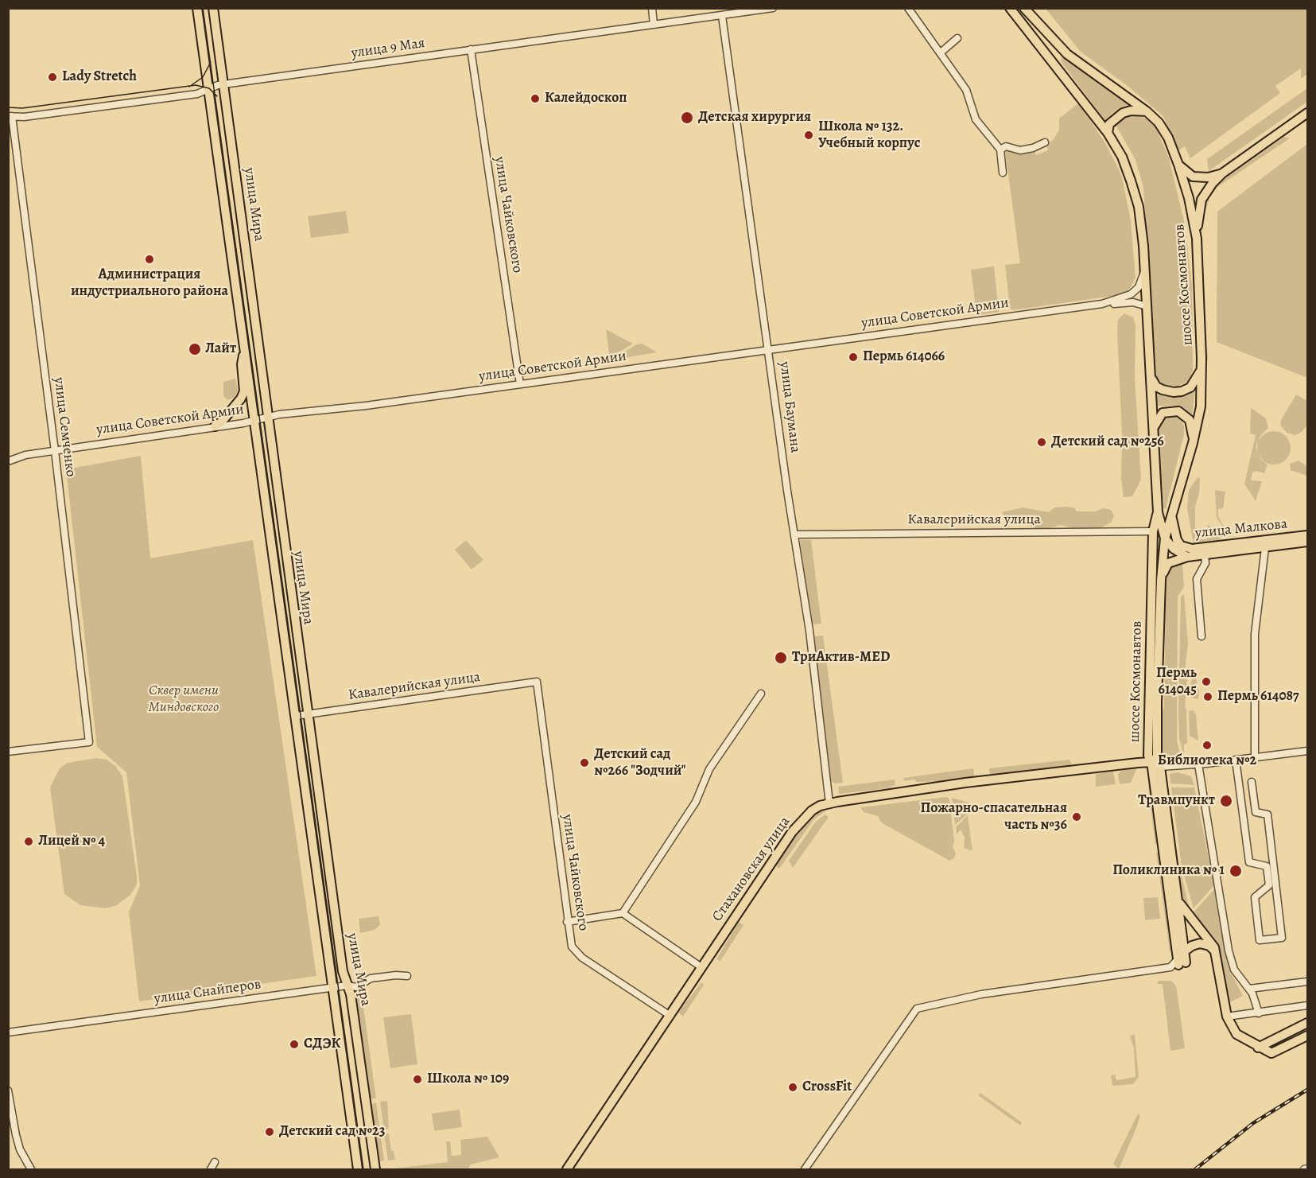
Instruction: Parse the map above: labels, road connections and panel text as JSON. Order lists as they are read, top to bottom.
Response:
{
  "streets": {
    "main road": [
      "улица Мира",
      "шоссе Космонавтов",
      "улица Малкова",
      "Стахановская улица"
    ],
    "street": [
      "улица 9 Мая",
      "улица Чайковского",
      "улица Советской Армии",
      "улица Баумана",
      "улица Семченко",
      "Кавалерийская улица",
      "улица Снайперов"
    ]
  },
  "crossings": [
    ["улица 9 Мая", "улица Мира"],
    ["улица 9 Мая", "улица Чайковского"],
    ["улица 9 Мая", "улица Баумана"],
    ["улица 9 Мая", "улица Семченко"],
    ["улица Мира", "улица Советской Армии"],
    ["улица Мира", "Кавалерийская улица"],
    ["улица Мира", "улица Снайперов"],
    ["улица Чайковского", "улица Советской Армии"],
    ["улица Чайковского", "Кавалерийская улица"],
    ["улица Чайковского", "Стахановская улица"],
    ["шоссе Космонавтов", "улица Советской Армии"],
    ["шоссе Космонавтов", "Кавалерийская улица"],
    ["шоссе Космонавтов", "улица Малкова"],
    ["шоссе Космонавтов", "Стахановская улица"],
    ["улица Советской Армии", "улица Баумана"],
    ["улица Советской Армии", "улица Семченко"],
    ["улица Баумана", "Кавалерийская улица"],
    ["улица Баумана", "Стахановская улица"]
  ],
  "parks": ["Сквер имени Миндовского"],
  "places": [
    "Lady Stretch",
    "Калейдоскоп",
    "Детская хирургия",
    "Школа № 132. Учебный корпус",
    "Администрация индустриального района",
    "Лайт",
    "Пермь 614066",
    "Детский сад №256",
    "ТриАктив-MED",
    "Пермь 614045",
    "Пермь 614087",
    "Библиотека №2",
    "Детский сад №266 \"Зодчий\"",
    "Травмпункт",
    "Пожарно-спасательная часть №36",
    "Лицей № 4",
    "Поликлиника № 1",
    "СДЭК",
    "Школа № 109",
    "CrossFit",
    "Детский сад №23"
  ]
}
